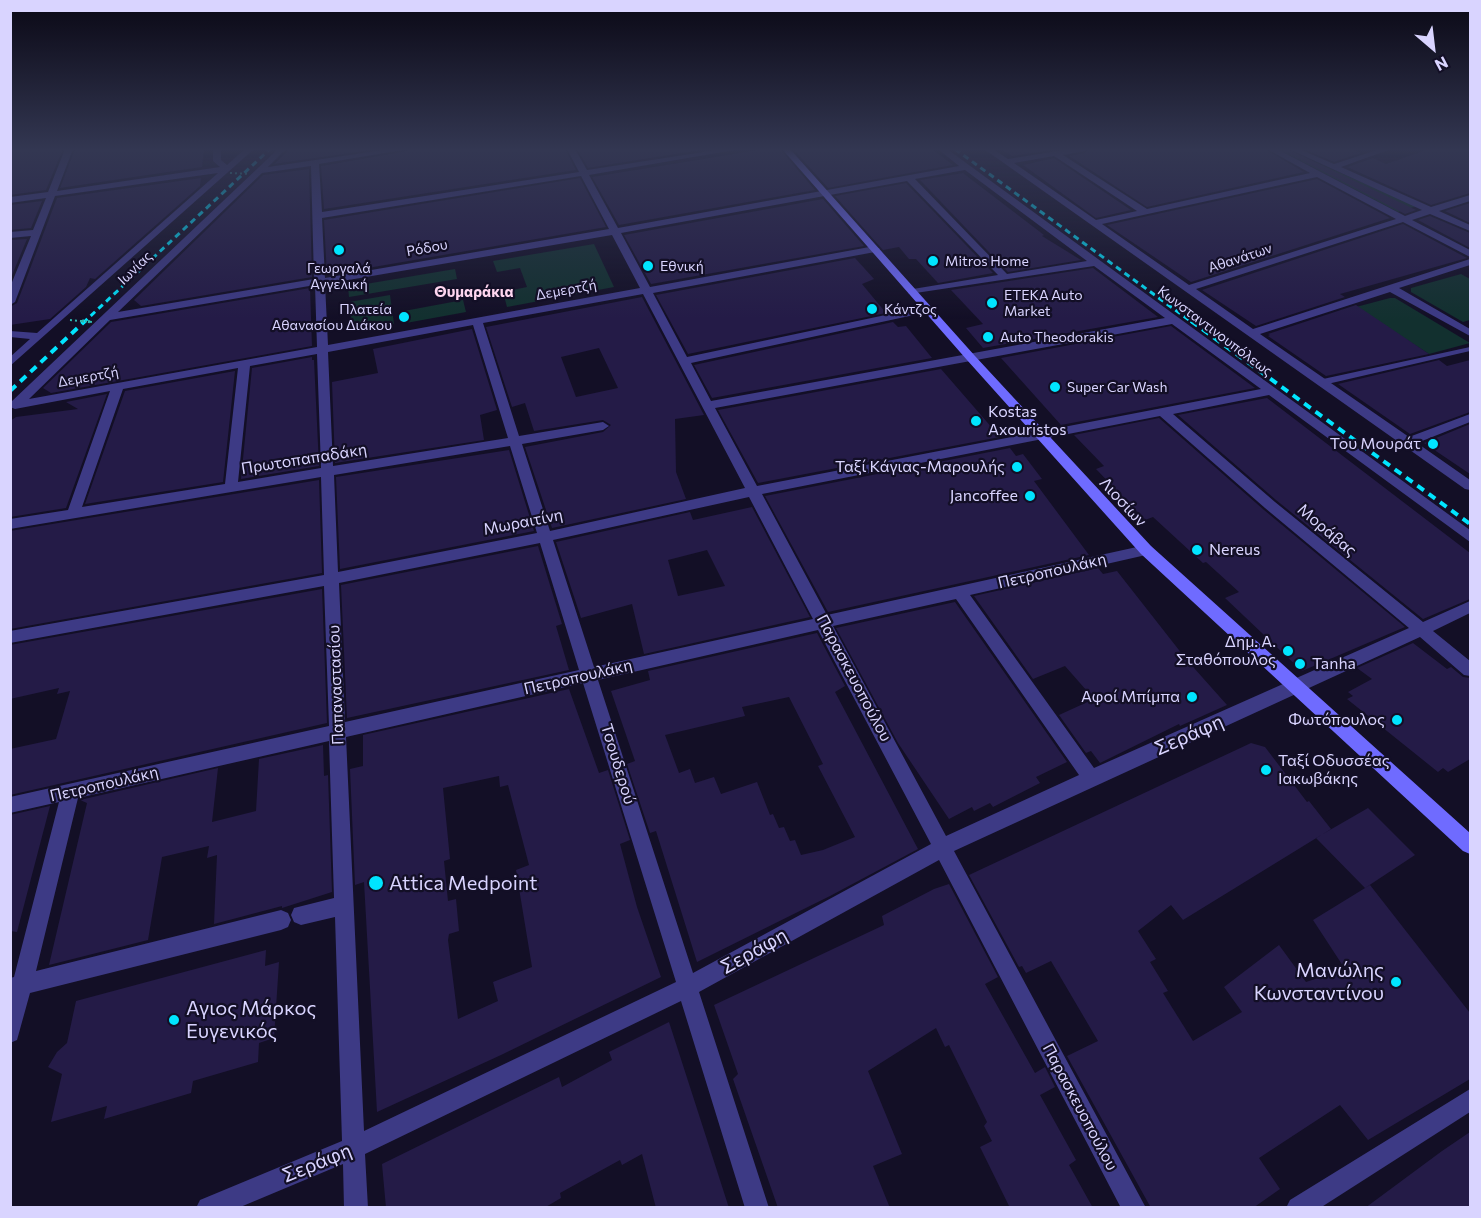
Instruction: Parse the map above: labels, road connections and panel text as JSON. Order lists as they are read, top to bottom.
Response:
{
  "streets": {
    "main road": ["Λιοσίων"],
    "street": [
      "Ρόδου",
      "Αθανάτων",
      "Ιωνίας",
      "Δεμερτζή",
      "Κωνσταντινουπόλεως",
      "Πρωτοπαπαδάκη",
      "Μωραιτίνη",
      "Μοράβας",
      "Πετροπουλάκη",
      "Παρασκευοπούλου",
      "Παπαναστασίου",
      "Σεράφη",
      "Τσουδερού"
    ]
  },
  "crossings": [
    ["Ρόδου", "Ιωνίας"],
    ["Ρόδου", "Παρασκευοπούλου"],
    ["Ρόδου", "Παπαναστασίου"],
    ["Αθανάτων", "Κωνσταντινουπόλεως"],
    ["Ιωνίας", "Δεμερτζή"],
    ["Δεμερτζή", "Λιοσίων"],
    ["Δεμερτζή", "Παρασκευοπούλου"],
    ["Δεμερτζή", "Παπαναστασίου"],
    ["Δεμερτζή", "Τσουδερού"],
    ["Κωνσταντινουπόλεως", "Μωραιτίνη"],
    ["Πρωτοπαπαδάκη", "Παπαναστασίου"],
    ["Πρωτοπαπαδάκη", "Τσουδερού"],
    ["Λιοσίων", "Μωραιτίνη"],
    ["Λιοσίων", "Πετροπουλάκη"],
    ["Λιοσίων", "Σεράφη"],
    ["Μωραιτίνη", "Μοράβας"],
    ["Μωραιτίνη", "Παρασκευοπούλου"],
    ["Μωραιτίνη", "Παπαναστασίου"],
    ["Μωραιτίνη", "Τσουδερού"],
    ["Μοράβας", "Σεράφη"],
    ["Πετροπουλάκη", "Παρασκευοπούλου"],
    ["Πετροπουλάκη", "Παπαναστασίου"],
    ["Πετροπουλάκη", "Τσουδερού"],
    ["Παρασκευοπούλου", "Σεράφη"],
    ["Παπαναστασίου", "Σεράφη"],
    ["Σεράφη", "Τσουδερού"]
  ],
  "districts": ["Θυμαράκια"],
  "places": [
    "Γεωργαλά Αγγελική",
    "Mitros Home",
    "Εθνική",
    "ETEKA Auto Market",
    "Κάντζος",
    "Πλατεία Αθανασίου Διάκου",
    "Auto Theodorakis",
    "Super Car Wash",
    "Kostas Axouristos",
    "Του Μουράτ",
    "Ταξί Κάγιας-Μαρουλής",
    "Jancoffee",
    "Nereus",
    "Δημ. Α. Σταθόπουλος",
    "Tanha",
    "Αφοί Μπίμπα",
    "Φωτόπουλος",
    "Ταξί Οδυσσέας Ιακωβάκης",
    "Attica Medpoint",
    "Μανώλης Κωνσταντίνου",
    "Αγιος Μάρκος Ευγενικός"
  ],
  "north": "bottom right"
}
